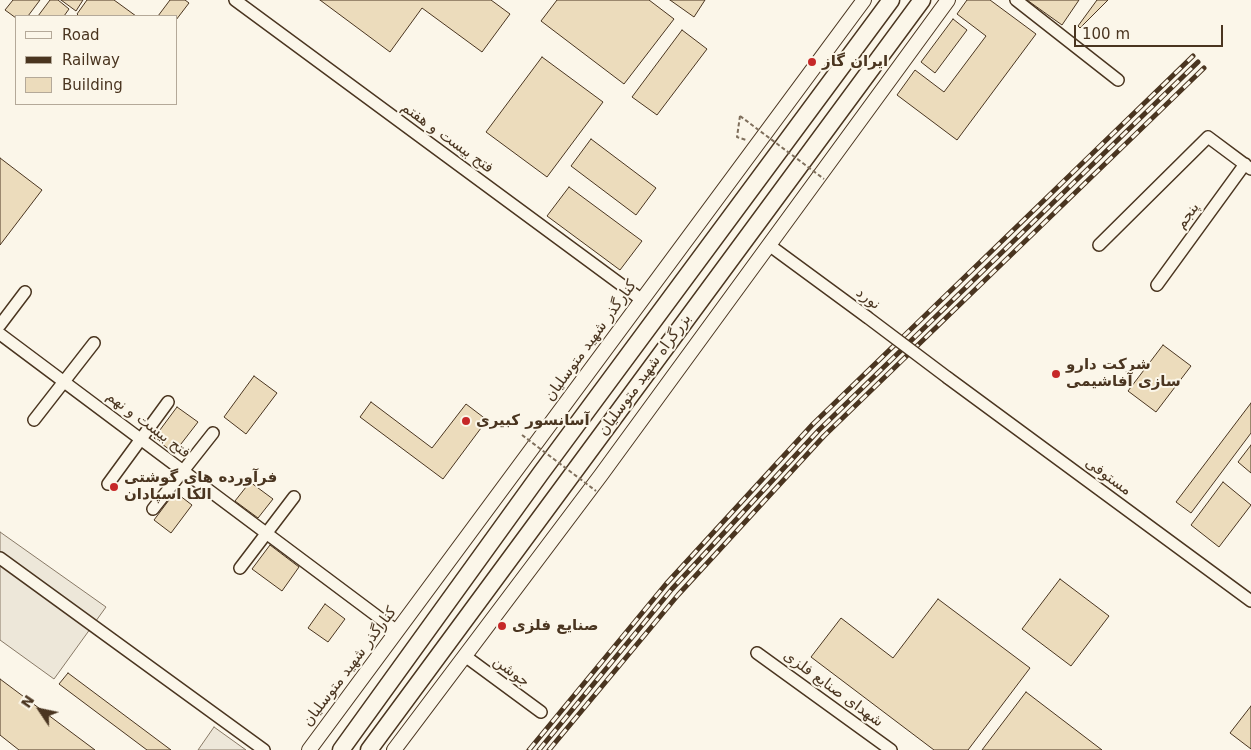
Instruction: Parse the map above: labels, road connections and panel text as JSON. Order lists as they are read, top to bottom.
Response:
{
  "streets": {
    "highway": ["بزرگراه شهید متوسلیان"],
    "main road": ["کنارگذر شهید متوسلیان"],
    "street": [
      "فتح بیست و هفتم",
      "پنجم",
      "نورد",
      "فتح بیست و نهم",
      "مستوفی",
      "جوشن",
      "شهدای صنایع فلزی"
    ]
  },
  "crossings": [
    ["فتح بیست و هفتم", "کنارگذر شهید متوسلیان"],
    ["نورد", "مستوفی"],
    ["کنارگذر شهید متوسلیان", "فتح بیست و نهم"]
  ],
  "places": [
    "ایران گاز",
    "شرکت دارو سازی آفاشیمی",
    "آسانسور کبیری",
    "فرآورده های گوشتی الکا اسپادان",
    "صنایع فلزی"
  ],
  "legend": ["Road", "Railway", "Building"],
  "scale_bar": "100 m",
  "north": "top left"
}
